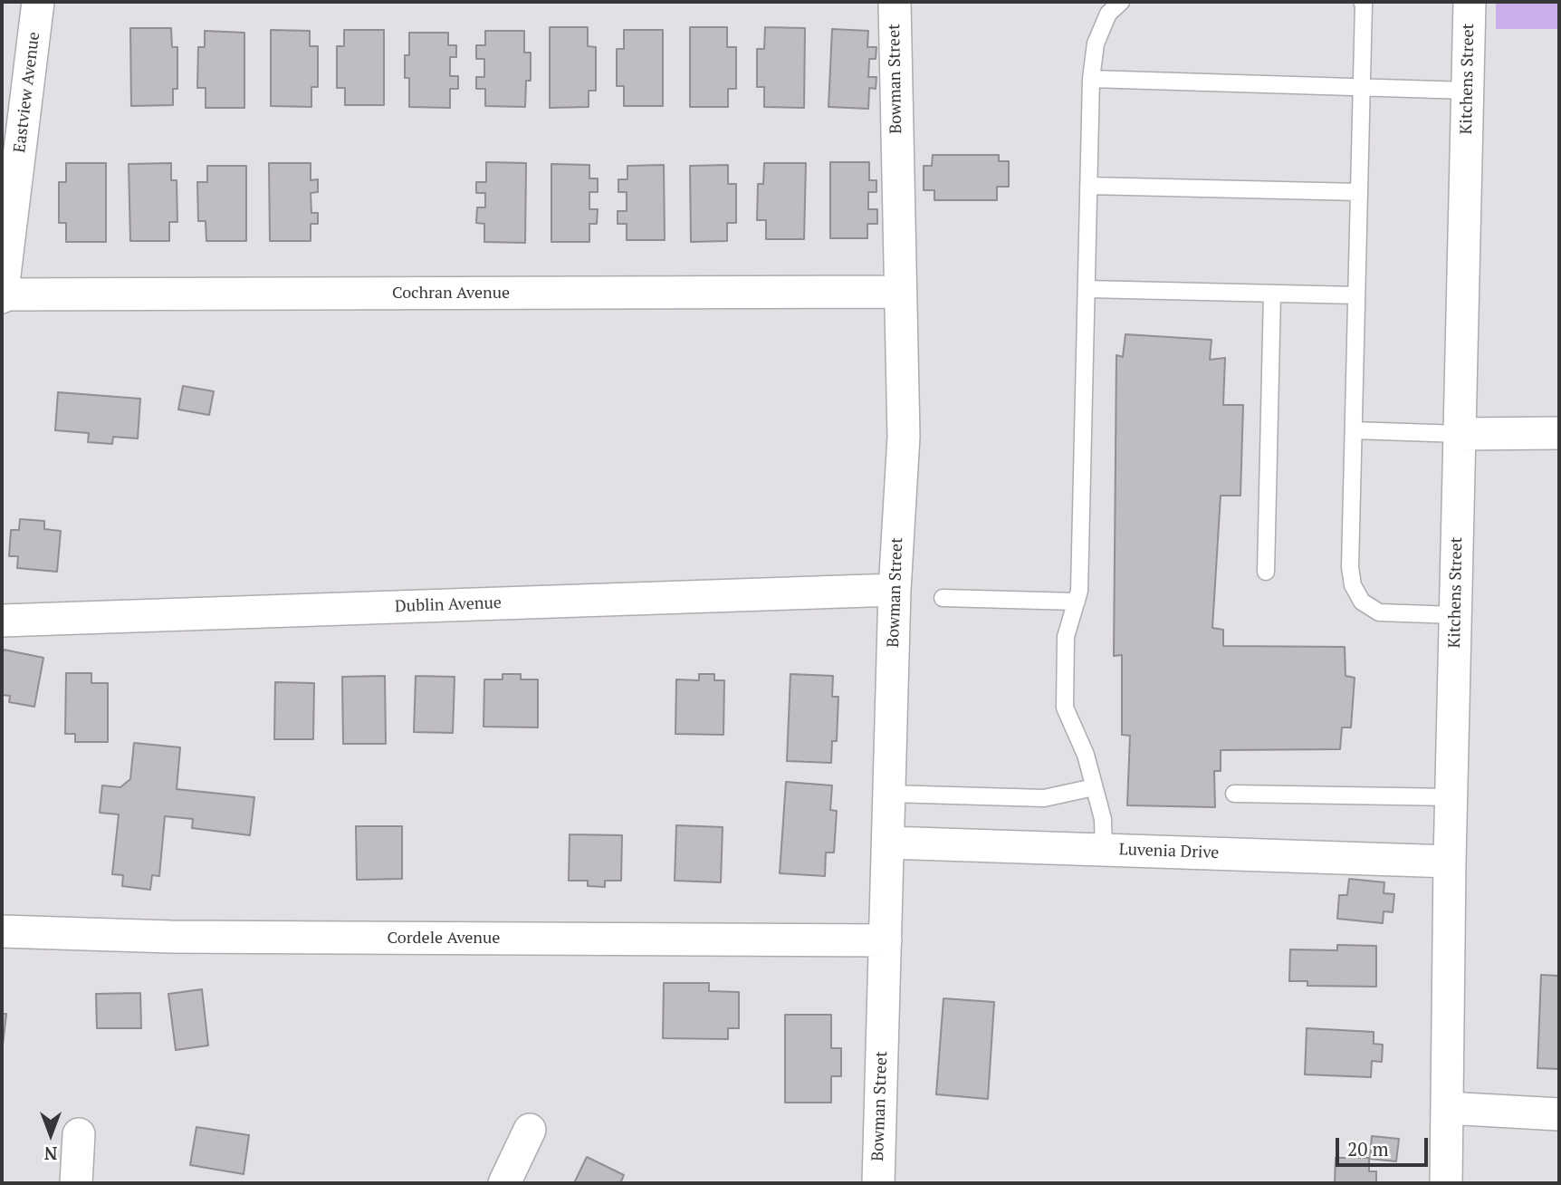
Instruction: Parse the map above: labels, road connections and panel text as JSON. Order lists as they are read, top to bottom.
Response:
{
  "streets": {
    "street": [
      "Bowman Street",
      "Kitchens Street",
      "Eastview Avenue",
      "Cochran Avenue",
      "Dublin Avenue",
      "Luvenia Drive",
      "Cordele Avenue"
    ]
  },
  "crossings": [
    ["Bowman Street", "Cochran Avenue"],
    ["Bowman Street", "Dublin Avenue"],
    ["Bowman Street", "Luvenia Drive"],
    ["Bowman Street", "Cordele Avenue"],
    ["Kitchens Street", "Luvenia Drive"],
    ["Eastview Avenue", "Cochran Avenue"]
  ],
  "scale_bar": "20 m",
  "north": "bottom"
}
